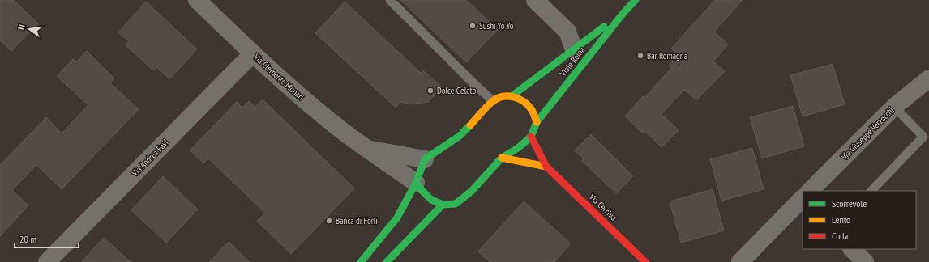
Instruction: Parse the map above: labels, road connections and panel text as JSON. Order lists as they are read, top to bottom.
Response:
{
  "streets": {
    "main road": ["Viale Roma", "Via Cerchia"],
    "street": ["Via Clemente Monari", "Via Giuseppe Verzocchi", "Via Andrea Favi"]
  },
  "crossings": [
    ["Viale Roma", "Via Cerchia"],
    ["Via Clemente Monari", "Via Andrea Favi"]
  ],
  "places": [
    "Sushi Yo Yo",
    "Bar Romagna",
    "Dolce Gelato",
    "Banca di Forlì"
  ],
  "legend": ["Scorrevole", "Lento", "Coda"],
  "scale_bar": "20 m",
  "north": "left"
}
